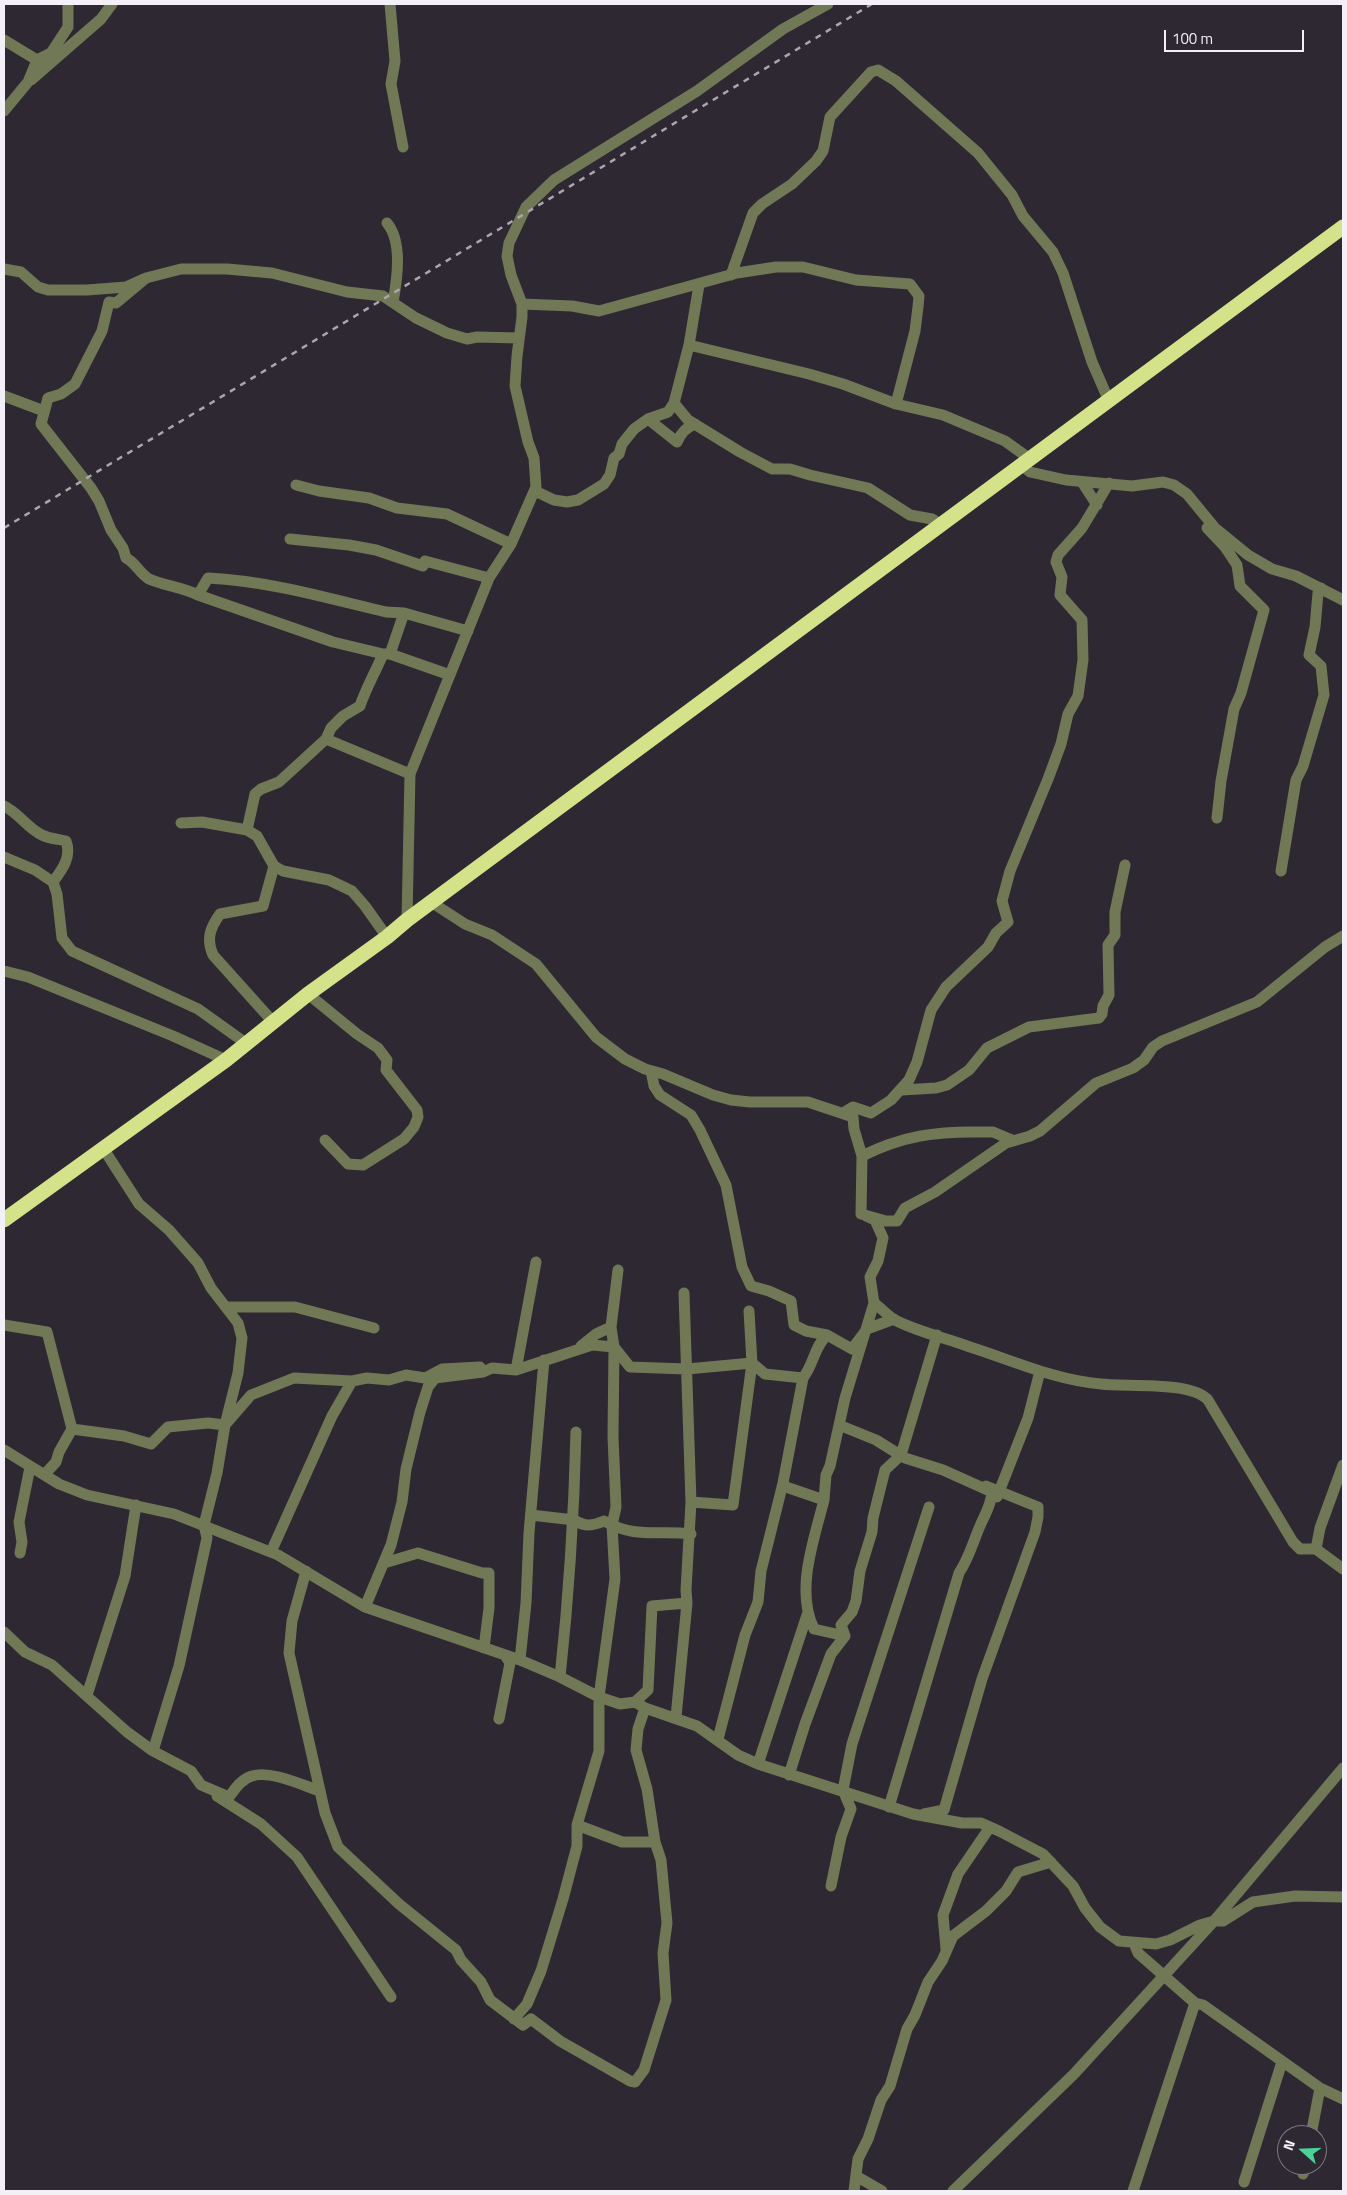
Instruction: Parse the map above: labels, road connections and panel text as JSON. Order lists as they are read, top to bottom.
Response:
{
  "scale_bar": "100 m",
  "north": "left"
}
